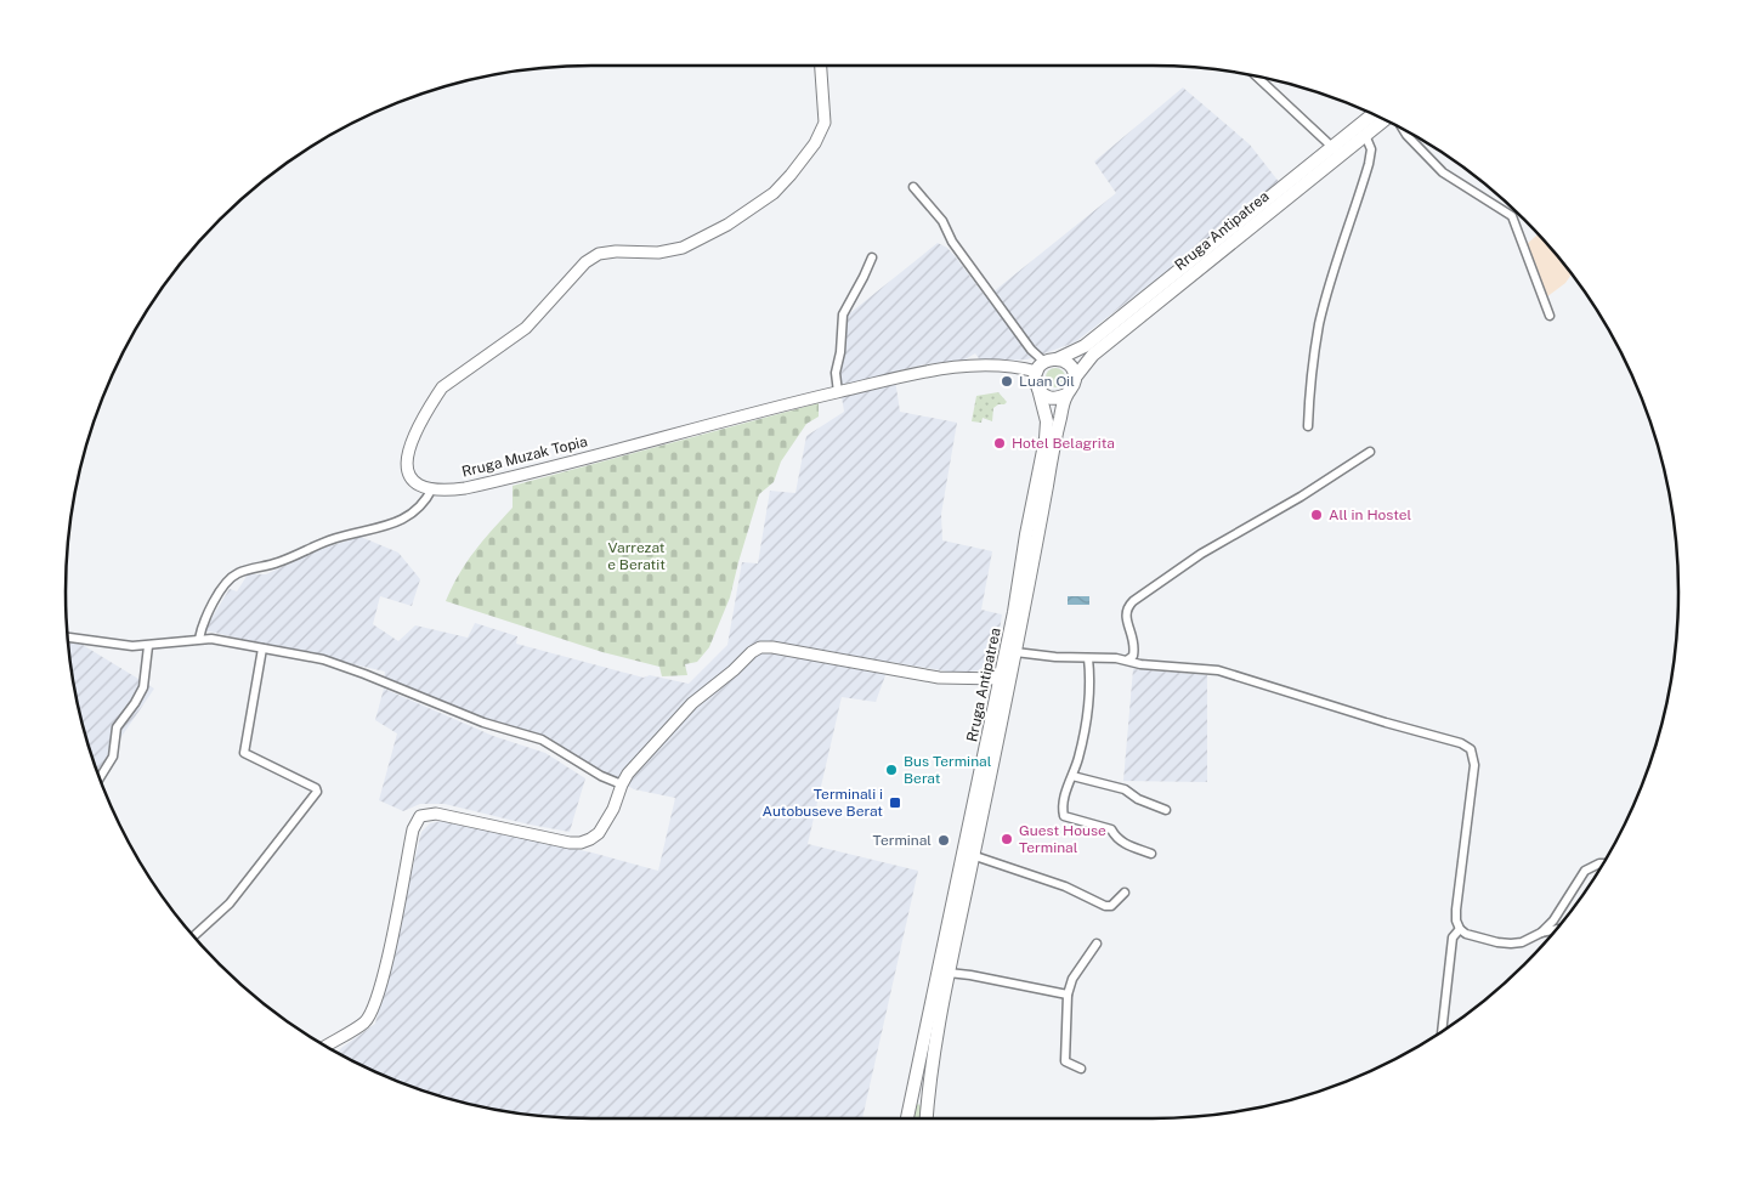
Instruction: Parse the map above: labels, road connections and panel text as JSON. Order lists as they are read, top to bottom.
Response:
{
  "streets": {
    "main road": ["Rruga Antipatrea"],
    "street": ["Rruga Muzak Topia"]
  },
  "crossings": [
    ["Rruga Antipatrea", "Rruga Muzak Topia"]
  ],
  "parks": ["Varrezat e Beratit"],
  "places": {
    "other": [
      "Luan Oil",
      "Hotel Belagrita",
      "All in Hostel",
      "Bus Terminal Berat",
      "Guest House Terminal",
      "Terminal"
    ],
    "transit": ["Terminali i Autobuseve Berat"]
  }
}
